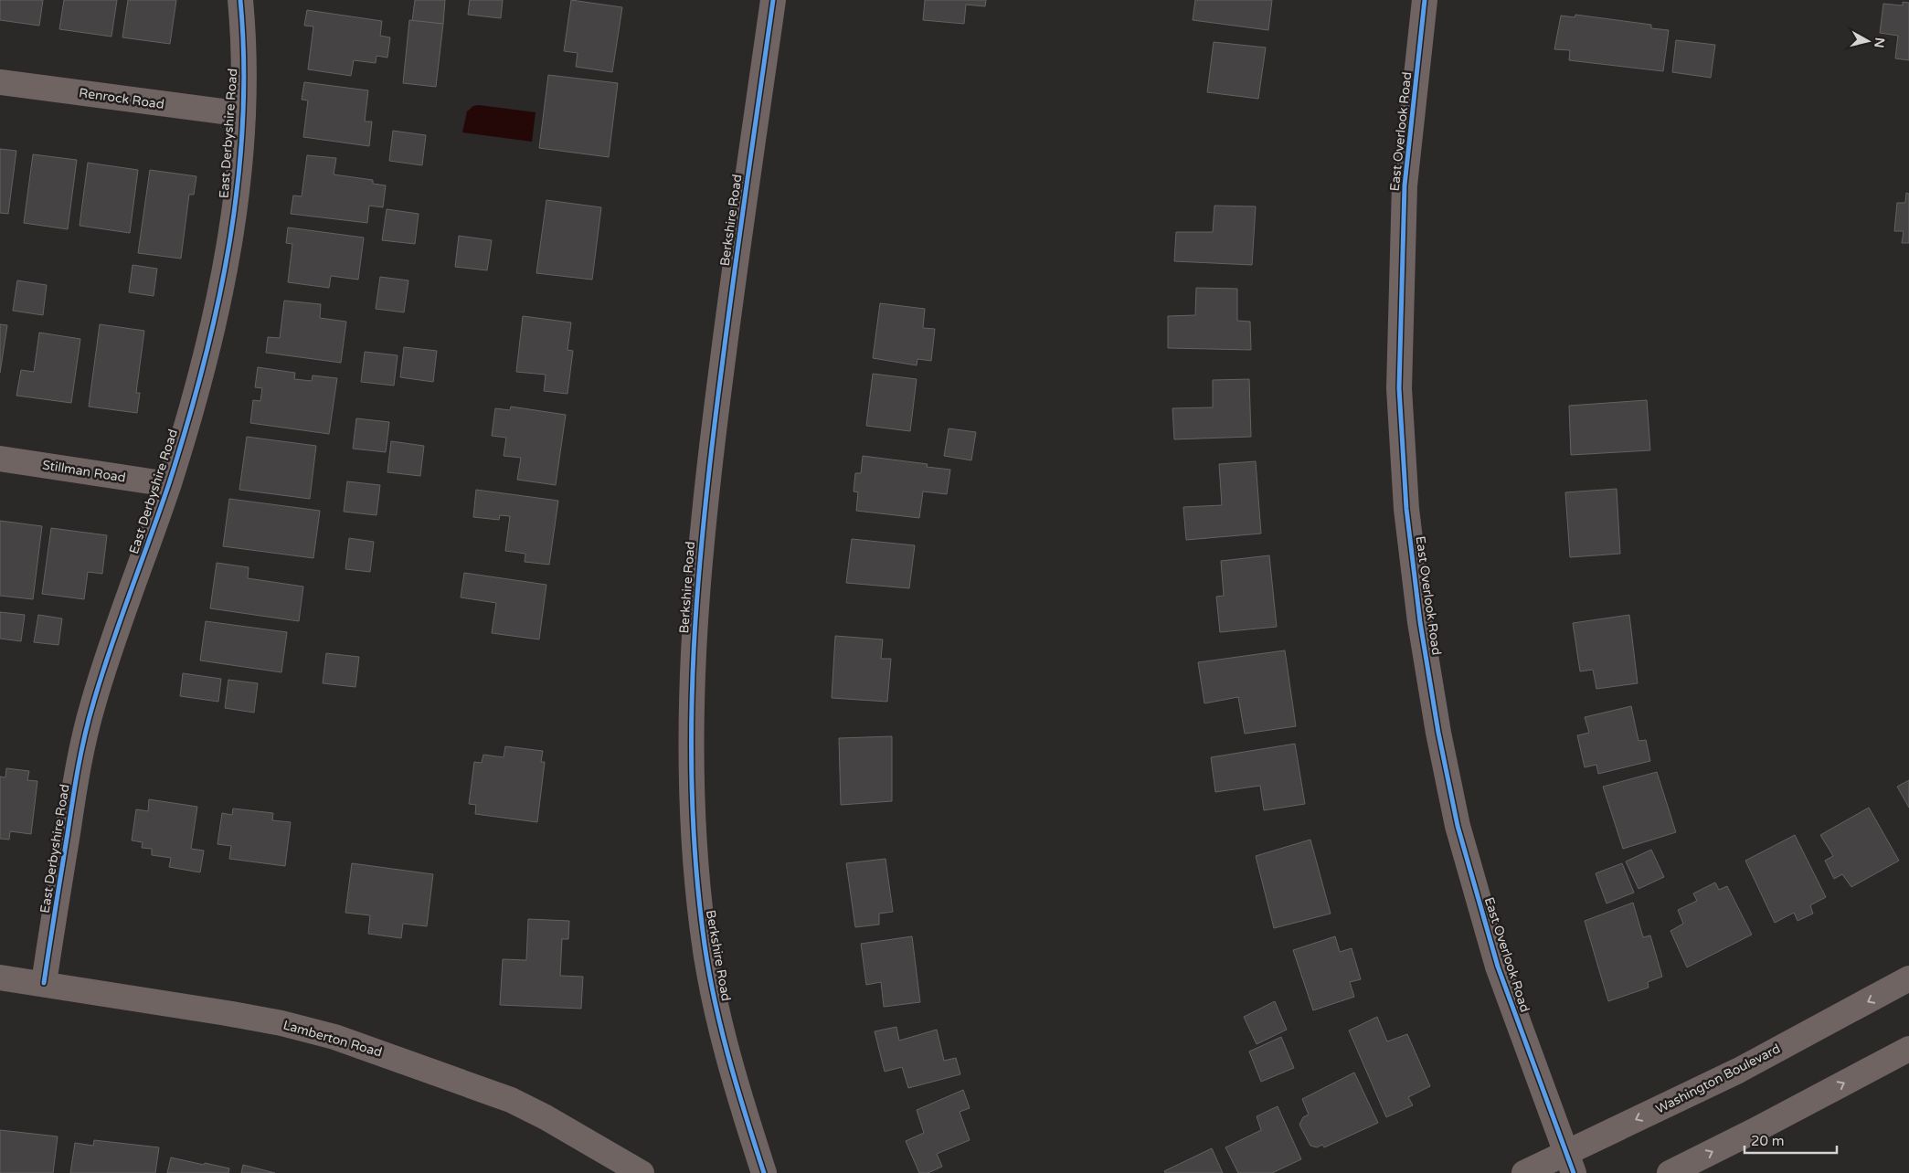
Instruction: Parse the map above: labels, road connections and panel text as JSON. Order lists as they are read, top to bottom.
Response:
{
  "streets": {
    "street": [
      "Renrock Road",
      "East Overlook Road",
      "East Derbyshire Road",
      "Berkshire Road",
      "Stillman Road",
      "Lamberton Road",
      "Washington Boulevard"
    ]
  },
  "crossings": [
    ["Renrock Road", "East Derbyshire Road"],
    ["East Overlook Road", "Washington Boulevard"],
    ["East Derbyshire Road", "Stillman Road"],
    ["East Derbyshire Road", "Lamberton Road"]
  ],
  "scale_bar": "20 m",
  "north": "right"
}
